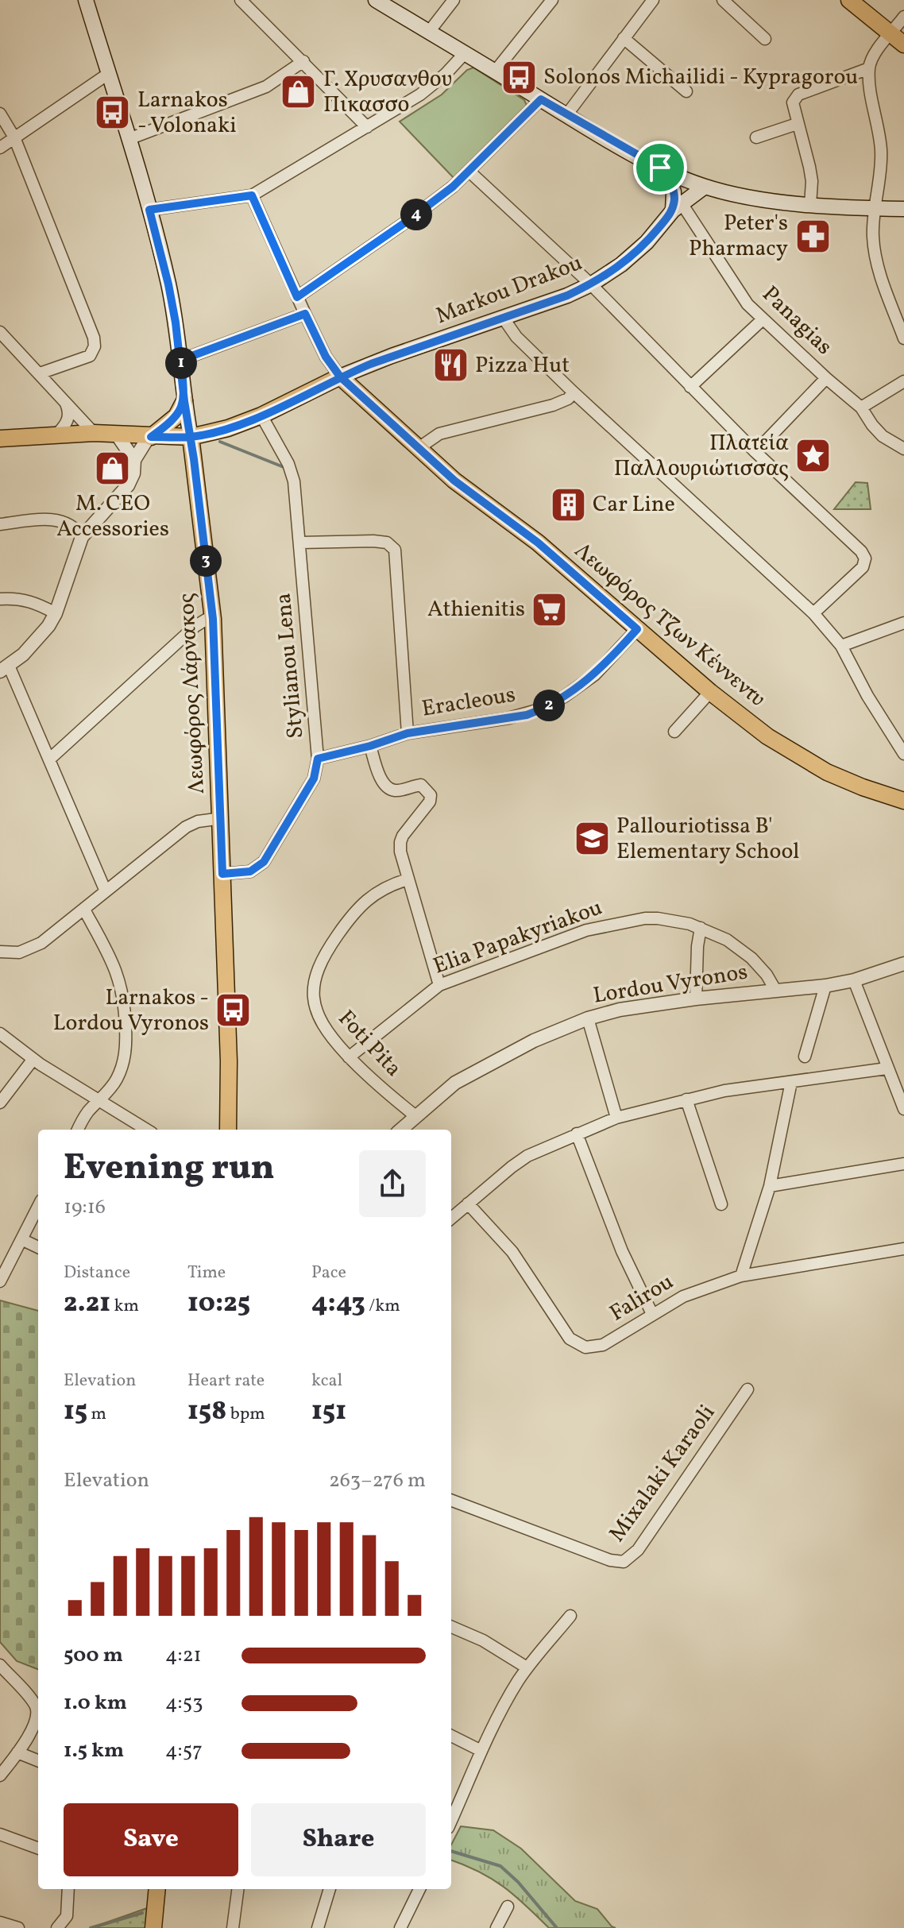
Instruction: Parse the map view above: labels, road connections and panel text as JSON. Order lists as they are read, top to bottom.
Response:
{
  "streets": {
    "main road": ["Markou Drakou", "Λεωφόρος Τζων Κέννεντυ", "Λεωφόρος Λάρνακος"],
    "street": [
      "Panagias",
      "Stylianou Lena",
      "Eracleous",
      "Elia Papakyriakou",
      "Lordou Vyronos",
      "Foti Pita",
      "Falirou",
      "Mixalaki Karaoli"
    ]
  },
  "crossings": [
    ["Markou Drakou", "Panagias"],
    ["Markou Drakou", "Λεωφόρος Τζων Κέννεντυ"],
    ["Λεωφόρος Τζων Κέννεντυ", "Eracleous"],
    ["Stylianou Lena", "Λεωφόρος Λάρνακος"],
    ["Stylianou Lena", "Eracleous"],
    ["Elia Papakyriakou", "Lordou Vyronos"],
    ["Elia Papakyriakou", "Foti Pita"],
    ["Lordou Vyronos", "Foti Pita"]
  ],
  "places": {
    "bus stop": ["Solonos Michailidi - Kypragorou", "Larnakos - Volonaki", "Larnakos - Lordou Vyronos"],
    "shop": ["Γ. Χρυσανθου Πικασσο", "M. CEO Accessories"],
    "pharmacy": ["Peter's Pharmacy"],
    "restaurant": ["Pizza Hut"],
    "place": ["Πλατεία Παλλουριώτισσας"],
    "building": ["Car Line"],
    "supermarket": ["Athienitis"],
    "school or university": ["Pallouriotissa B' Elementary School"]
  },
  "page": {
    "pins": [
      "4",
      "1",
      "3",
      "2"
    ],
    "heading": ["Evening run", "19:16"],
    "stats": [
      ["Distance", "2.21 km"],
      ["Time", "10:25"],
      ["Pace", "4:43 /km"],
      ["Elevation", "15 m"],
      ["Heart rate", "158 bpm"],
      ["kcal", "151"]
    ],
    "chart": ["Elevation", "263–276 m"],
    "list": [
      {
        "name": "500 m",
        "note": "4:21"
      },
      {
        "name": "1.0 km",
        "note": "4:53"
      },
      {
        "name": "1.5 km",
        "note": "4:57"
      }
    ],
    "buttons": ["Save", "Share"]
  }
}
